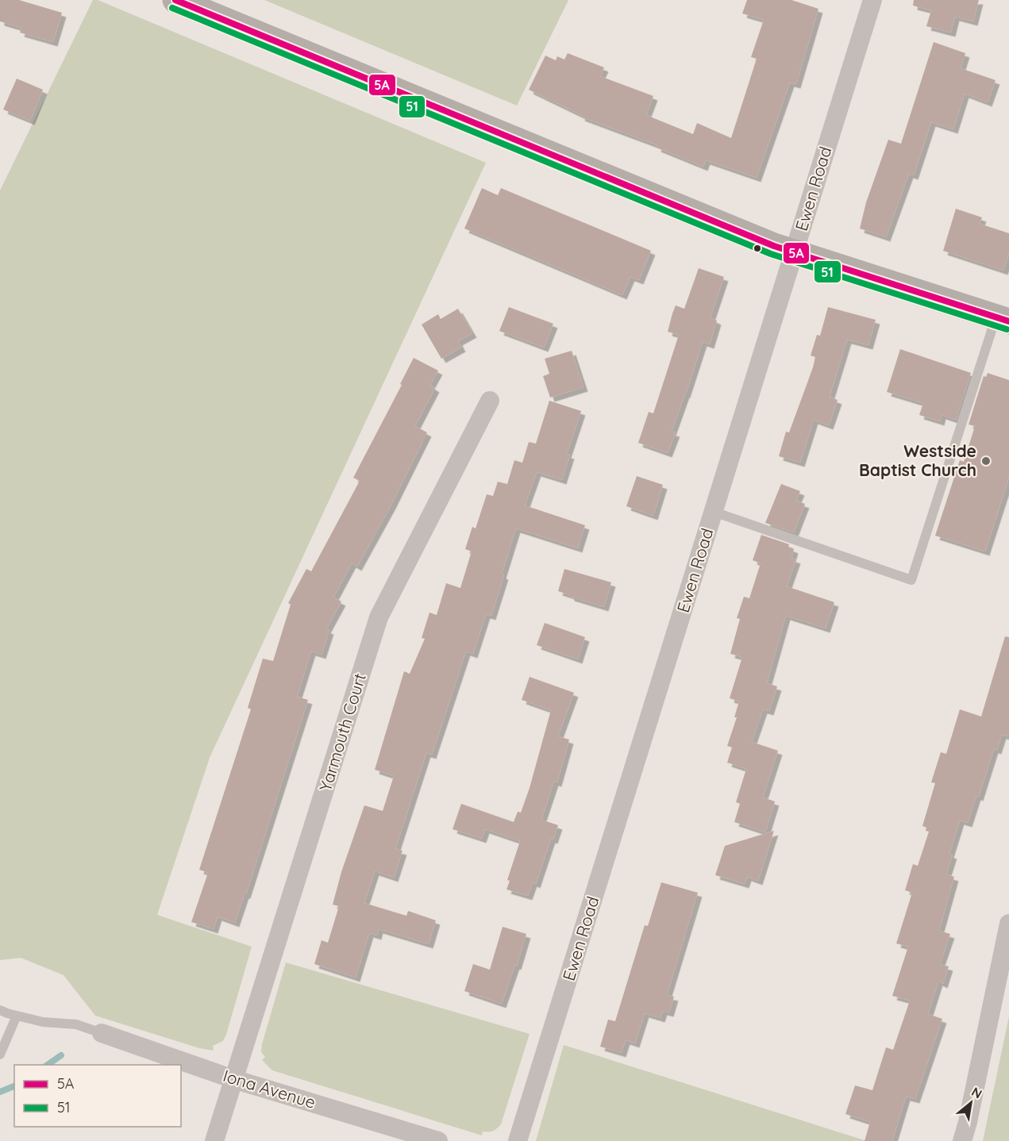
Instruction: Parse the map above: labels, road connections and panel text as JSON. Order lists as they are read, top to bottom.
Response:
{
  "streets": {
    "street": ["Ewen Road", "Yarmouth Court", "Iona Avenue"]
  },
  "crossings": [
    ["Yarmouth Court", "Iona Avenue"]
  ],
  "places": ["Westside Baptist Church"],
  "lines": ["transit line 5A", "transit line 51"],
  "legend": ["5A", "51"],
  "north": "top right"
}
